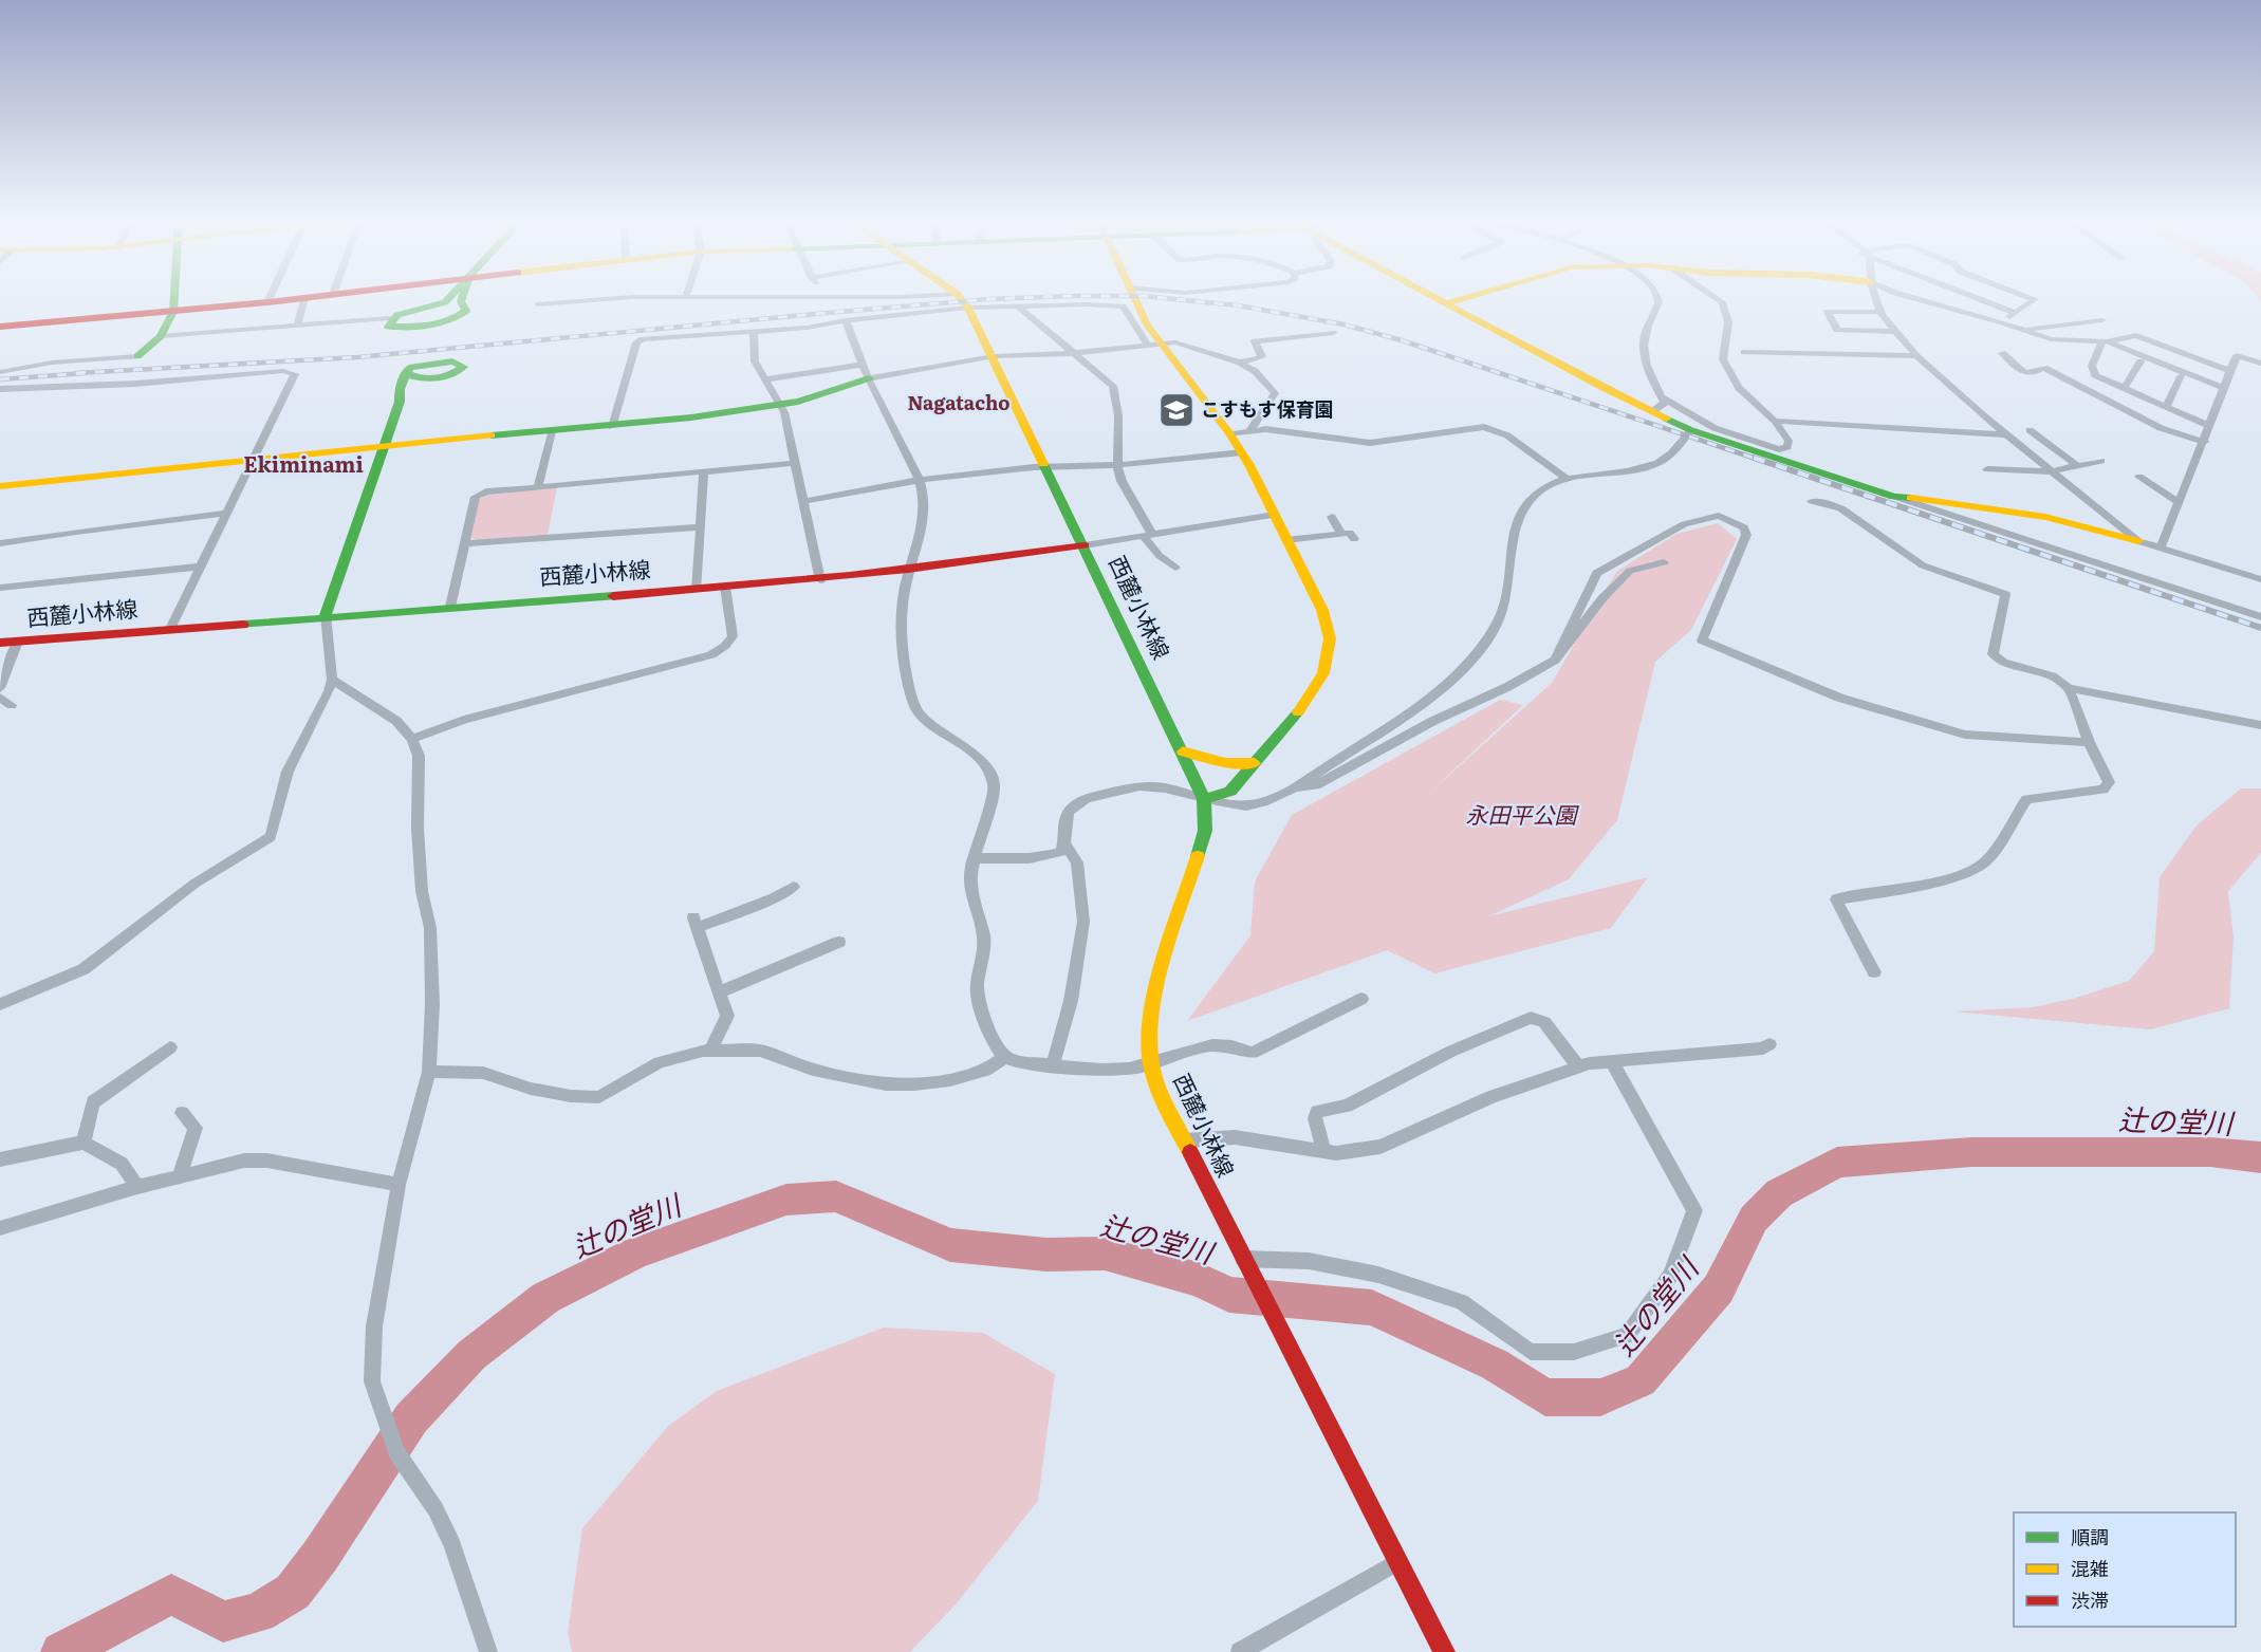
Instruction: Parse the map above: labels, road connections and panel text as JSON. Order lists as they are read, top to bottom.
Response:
{
  "streets": {
    "main road": ["西麓小林線"]
  },
  "districts": ["Nagatacho", "Ekiminami"],
  "water": ["辻の堂川"],
  "parks": ["永田平公園"],
  "places": {
    "school or university": ["こすもす保育園"]
  },
  "legend": ["順調", "混雑", "渋滞"]
}
